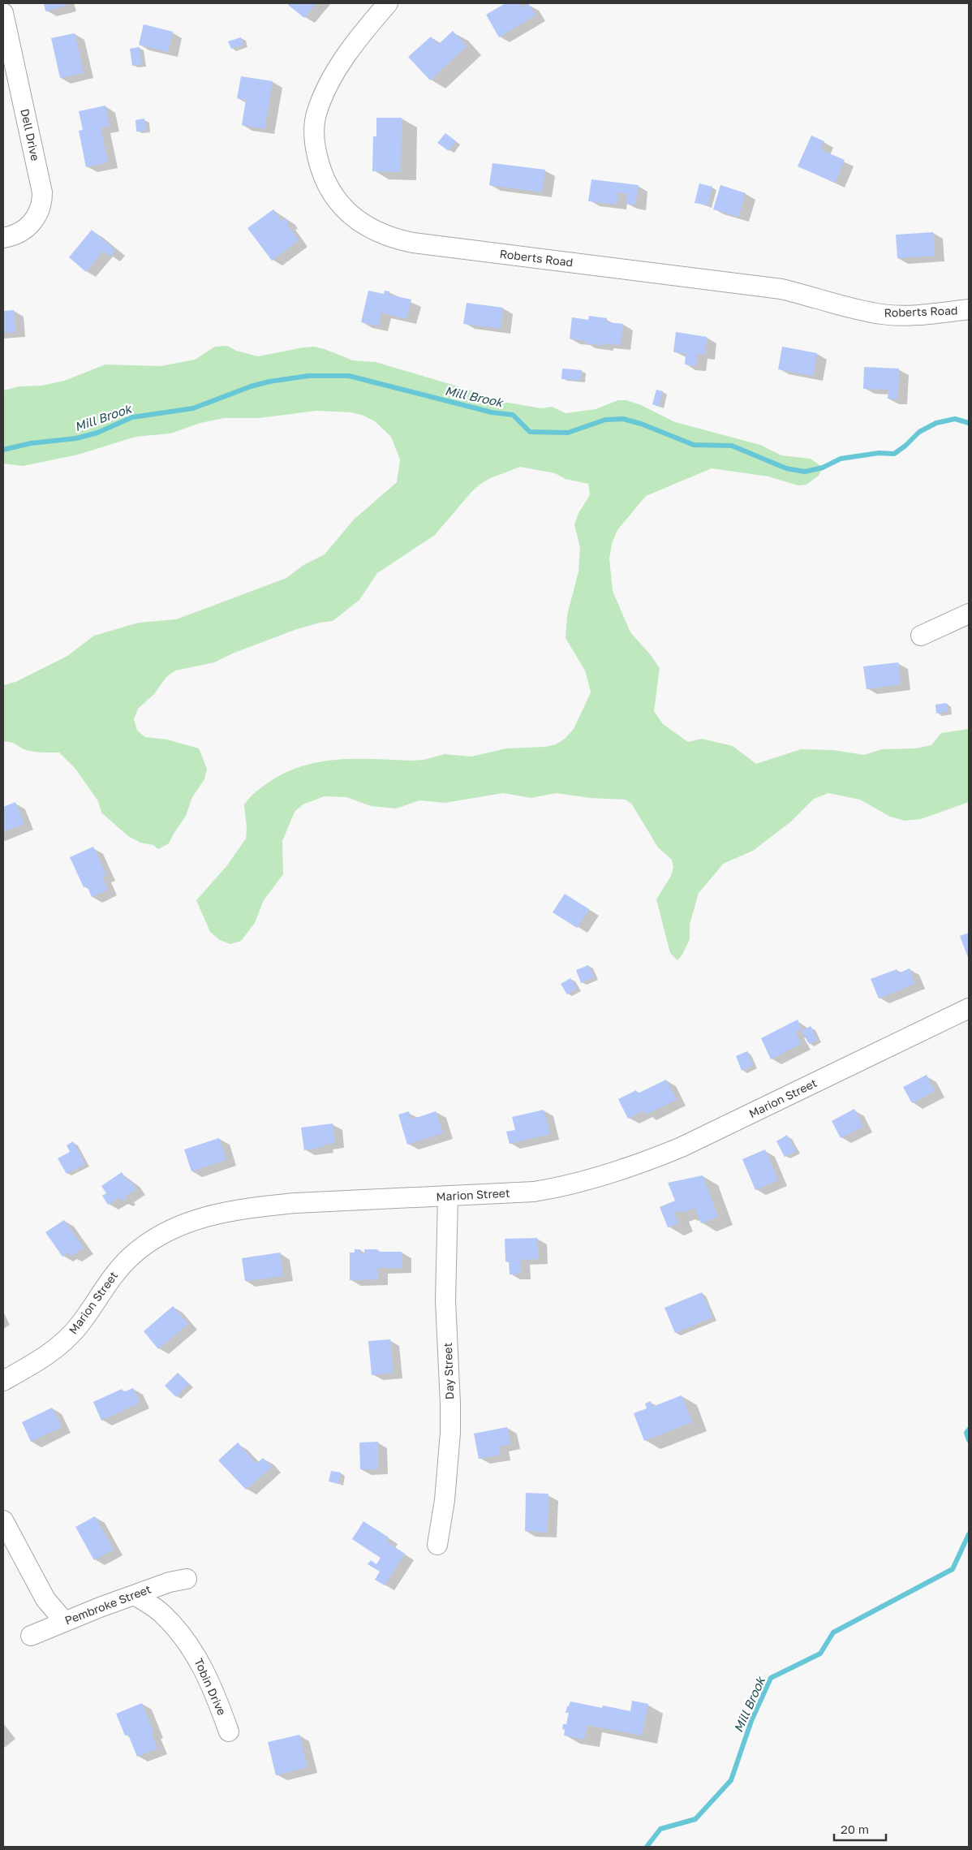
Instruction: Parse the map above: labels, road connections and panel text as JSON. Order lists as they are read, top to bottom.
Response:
{
  "streets": {
    "street": [
      "Dell Drive",
      "Roberts Road",
      "Marion Street",
      "Day Street",
      "Pembroke Street",
      "Tobin Drive"
    ]
  },
  "crossings": [
    ["Marion Street", "Day Street"],
    ["Pembroke Street", "Tobin Drive"]
  ],
  "water": ["Mill Brook"],
  "scale_bar": "20 m"
}
